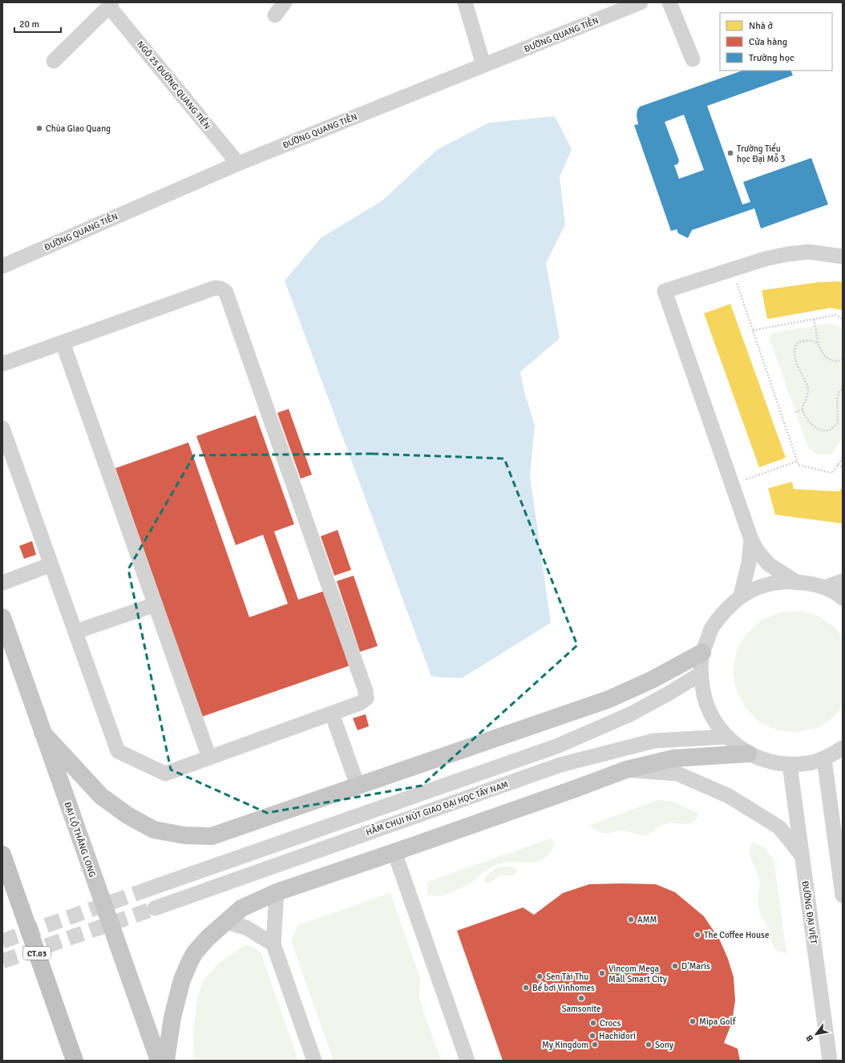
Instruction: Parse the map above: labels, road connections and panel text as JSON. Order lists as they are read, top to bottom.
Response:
{
  "streets": {
    "highway": ["CT.03"],
    "main road": ["ĐẠI LỘ THĂNG LONG"],
    "street": [
      "ĐƯỜNG QUANG TIẾN",
      "NGÕ 25 ĐƯỜNG QUANG TIẾN",
      "HẦM CHUI NÚT GIAO ĐẠI HỌC TÂY NAM",
      "ĐƯỜNG ĐẠI VIỆT"
    ]
  },
  "crossings": [
    ["ĐƯỜNG QUANG TIẾN", "NGÕ 25 ĐƯỜNG QUANG TIẾN"]
  ],
  "places": [
    "Chùa Giao Quang",
    "Trường Tiểu học Đại Mỗ 3",
    "AMM",
    "The Coffee House",
    "D'Maris",
    "Vincom Mega Mall Smart City",
    "Sen Tài Thu",
    "Bể bơi Vinhomes",
    "Samsonite",
    "Mipa Golf",
    "Crocs",
    "Hachidori",
    "My Kingdom",
    "Sony"
  ],
  "legend": ["Nhà ở", "Cửa hàng", "Trường học"],
  "scale_bar": "20 m",
  "north": "bottom left"
}
